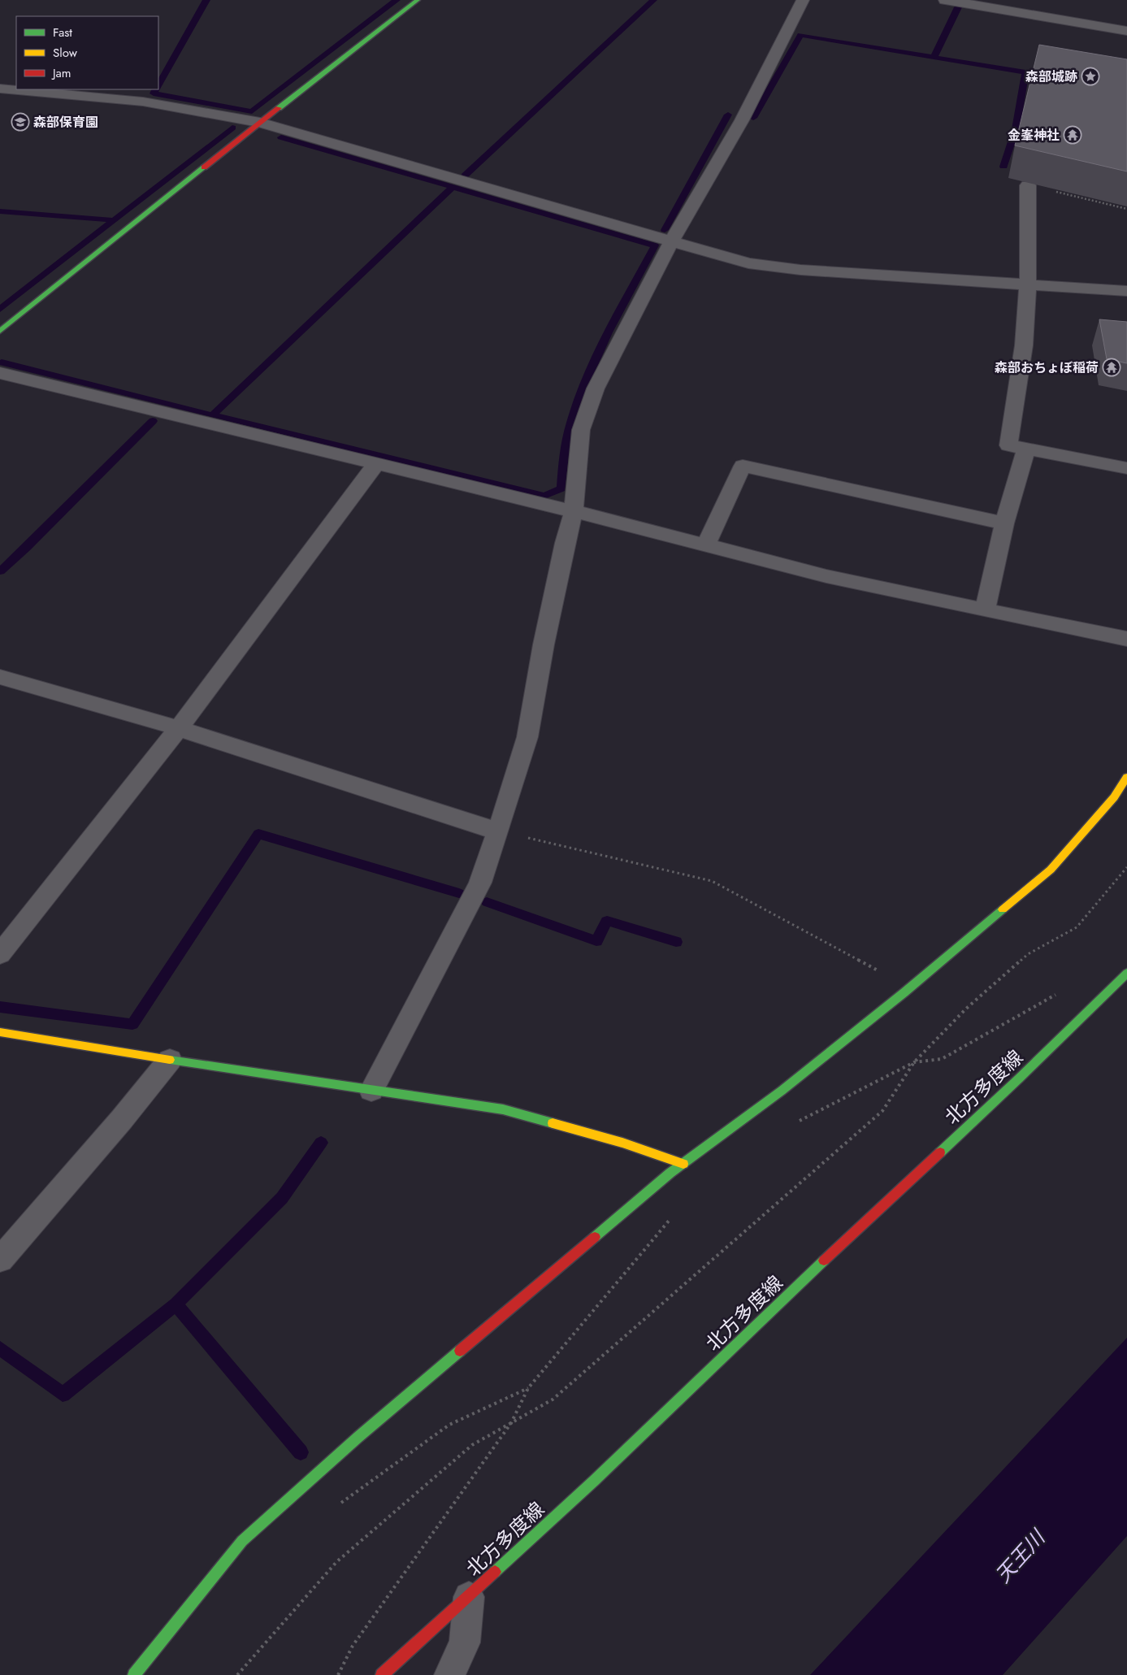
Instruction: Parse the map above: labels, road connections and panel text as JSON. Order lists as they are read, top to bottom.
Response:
{
  "streets": {
    "street": ["北方多度線"]
  },
  "water": ["天王川"],
  "places": {
    "place": ["森部城跡"],
    "school or university": ["森部保育園"],
    "temple": ["金峯神社", "森部おちょぼ稲荷"]
  },
  "legend": ["Fast", "Slow", "Jam"]
}
